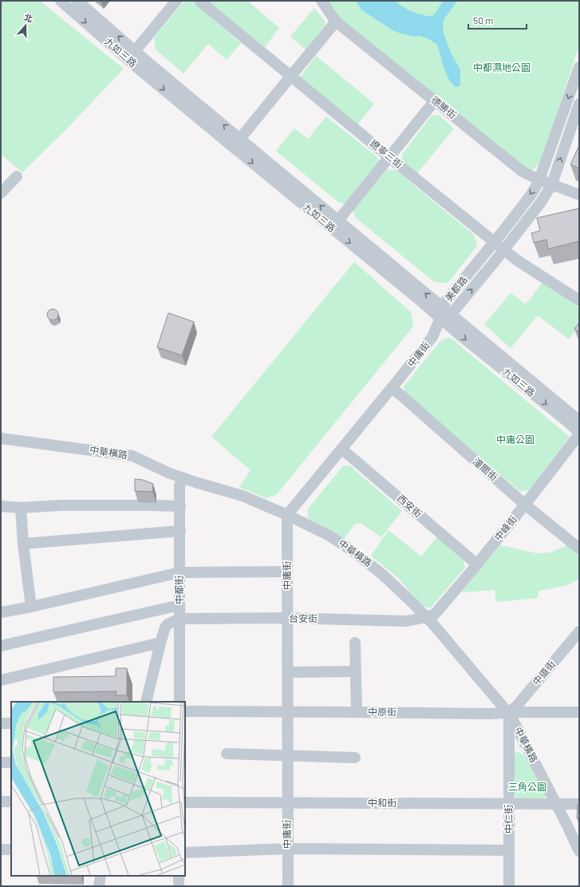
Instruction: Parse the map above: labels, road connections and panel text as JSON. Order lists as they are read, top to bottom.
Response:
{
  "streets": {
    "street": [
      "九如三路",
      "德勝街",
      "遼寧三街",
      "美都路",
      "中庸街",
      "中華橫路",
      "潼關街",
      "西安街",
      "中峰街",
      "中都街",
      "台安街",
      "中道街",
      "中原街",
      "中和街",
      "中仁街"
    ]
  },
  "crossings": [
    ["九如三路", "美都路"],
    ["九如三路", "中庸街"],
    ["九如三路", "中峰街"],
    ["德勝街", "美都路"],
    ["遼寧三街", "美都路"],
    ["美都路", "中庸街"],
    ["中庸街", "中華橫路"],
    ["中庸街", "潼關街"],
    ["中庸街", "西安街"],
    ["中庸街", "台安街"],
    ["中庸街", "中原街"],
    ["中庸街", "中和街"],
    ["中華橫路", "中峰街"],
    ["中華橫路", "中都街"],
    ["中華橫路", "台安街"],
    ["中華橫路", "中道街"],
    ["中華橫路", "中原街"],
    ["中華橫路", "中和街"],
    ["中華橫路", "中仁街"],
    ["潼關街", "中峰街"],
    ["西安街", "中峰街"],
    ["中峰街", "台安街"],
    ["中都街", "台安街"],
    ["中道街", "中原街"],
    ["中道街", "中仁街"],
    ["中原街", "中仁街"],
    ["中和街", "中仁街"]
  ],
  "parks": ["中都濕地公園", "中庸公園", "三角公園"],
  "scale_bar": "50 m",
  "north": "top"
}
